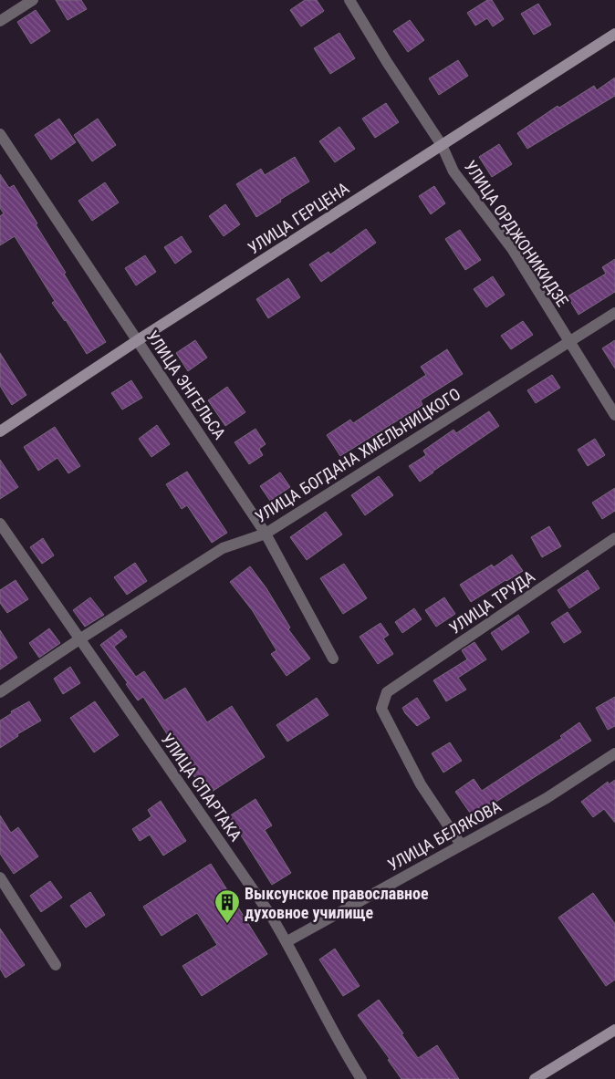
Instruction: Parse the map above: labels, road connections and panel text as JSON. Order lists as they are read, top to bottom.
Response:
{
  "streets": {
    "street": [
      "УЛИЦА ГЕРЦЕНА",
      "УЛИЦА ОРДЖОНИКИДЗЕ",
      "УЛИЦА ЭНГЕЛЬСА",
      "УЛИЦА БОГДАНА ХМЕЛЬНИЦКОГО",
      "УЛИЦА ТРУДА",
      "УЛИЦА СПАРТАКА",
      "УЛИЦА БЕЛЯКОВА"
    ]
  },
  "crossings": [
    ["УЛИЦА ГЕРЦЕНА", "УЛИЦА ОРДЖОНИКИДЗЕ"],
    ["УЛИЦА ГЕРЦЕНА", "УЛИЦА ЭНГЕЛЬСА"],
    ["УЛИЦА ОРДЖОНИКИДЗЕ", "УЛИЦА БОГДАНА ХМЕЛЬНИЦКОГО"],
    ["УЛИЦА ЭНГЕЛЬСА", "УЛИЦА БОГДАНА ХМЕЛЬНИЦКОГО"],
    ["УЛИЦА БОГДАНА ХМЕЛЬНИЦКОГО", "УЛИЦА СПАРТАКА"],
    ["УЛИЦА ТРУДА", "УЛИЦА БЕЛЯКОВА"],
    ["УЛИЦА СПАРТАКА", "УЛИЦА БЕЛЯКОВА"]
  ],
  "places": {
    "building": ["Выксунское православное духовное училище"]
  }
}
